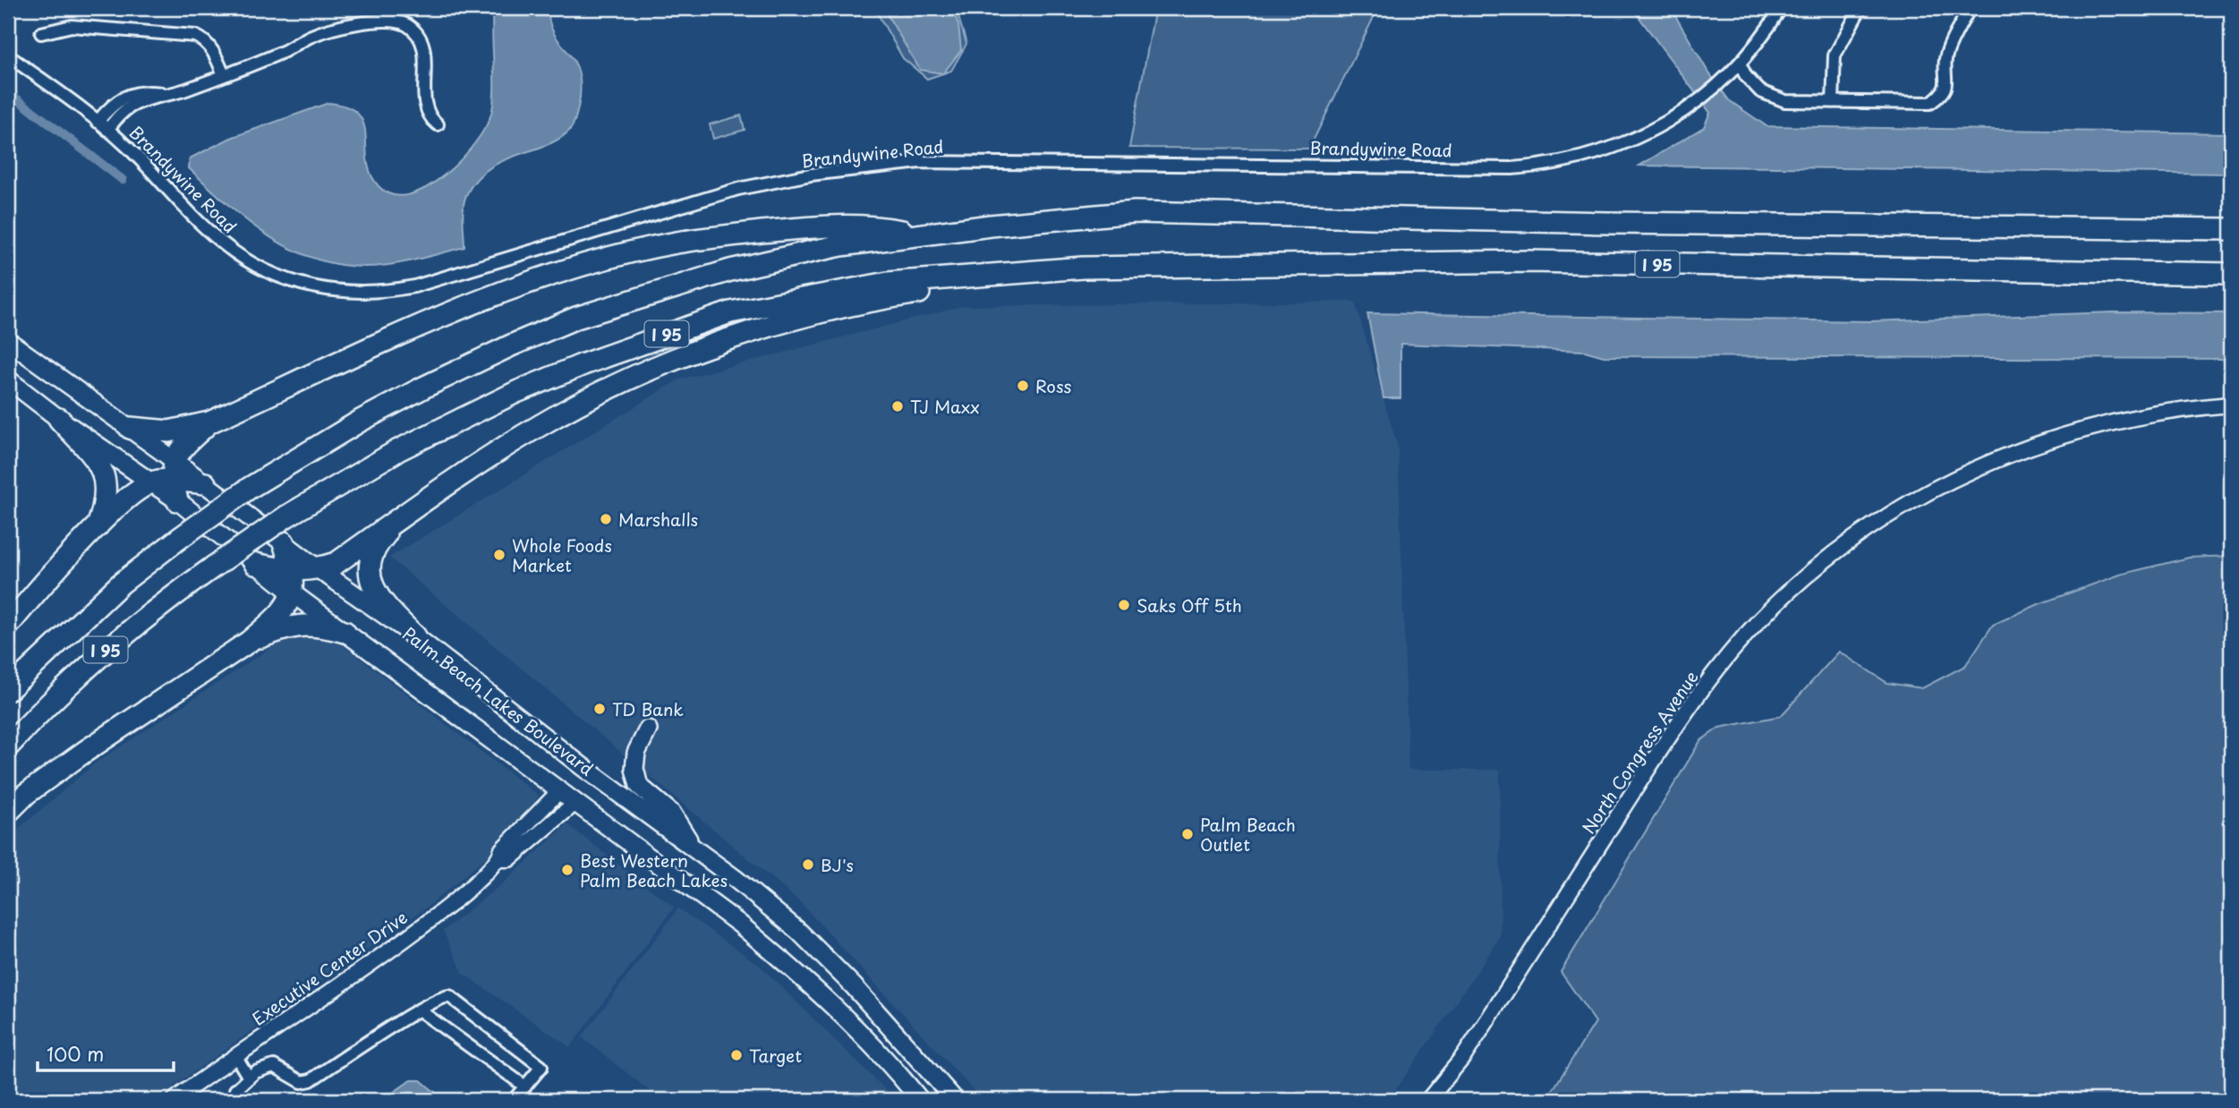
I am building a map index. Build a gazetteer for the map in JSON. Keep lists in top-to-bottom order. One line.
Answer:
{"streets":{"highway":["I 95"],"main road":["Palm Beach Lakes Boulevard"],"street":["Brandywine Road","North Congress Avenue","Executive Center Drive"]},"crossings":[["Palm Beach Lakes Boulevard","Executive Center Drive"]],"places":["Ross","TJ Maxx","Marshalls","Whole Foods Market","Saks Off 5th","TD Bank","Palm Beach Outlet","BJ's","Best Western Palm Beach Lakes","Target"],"scale_bar":"100 m"}
